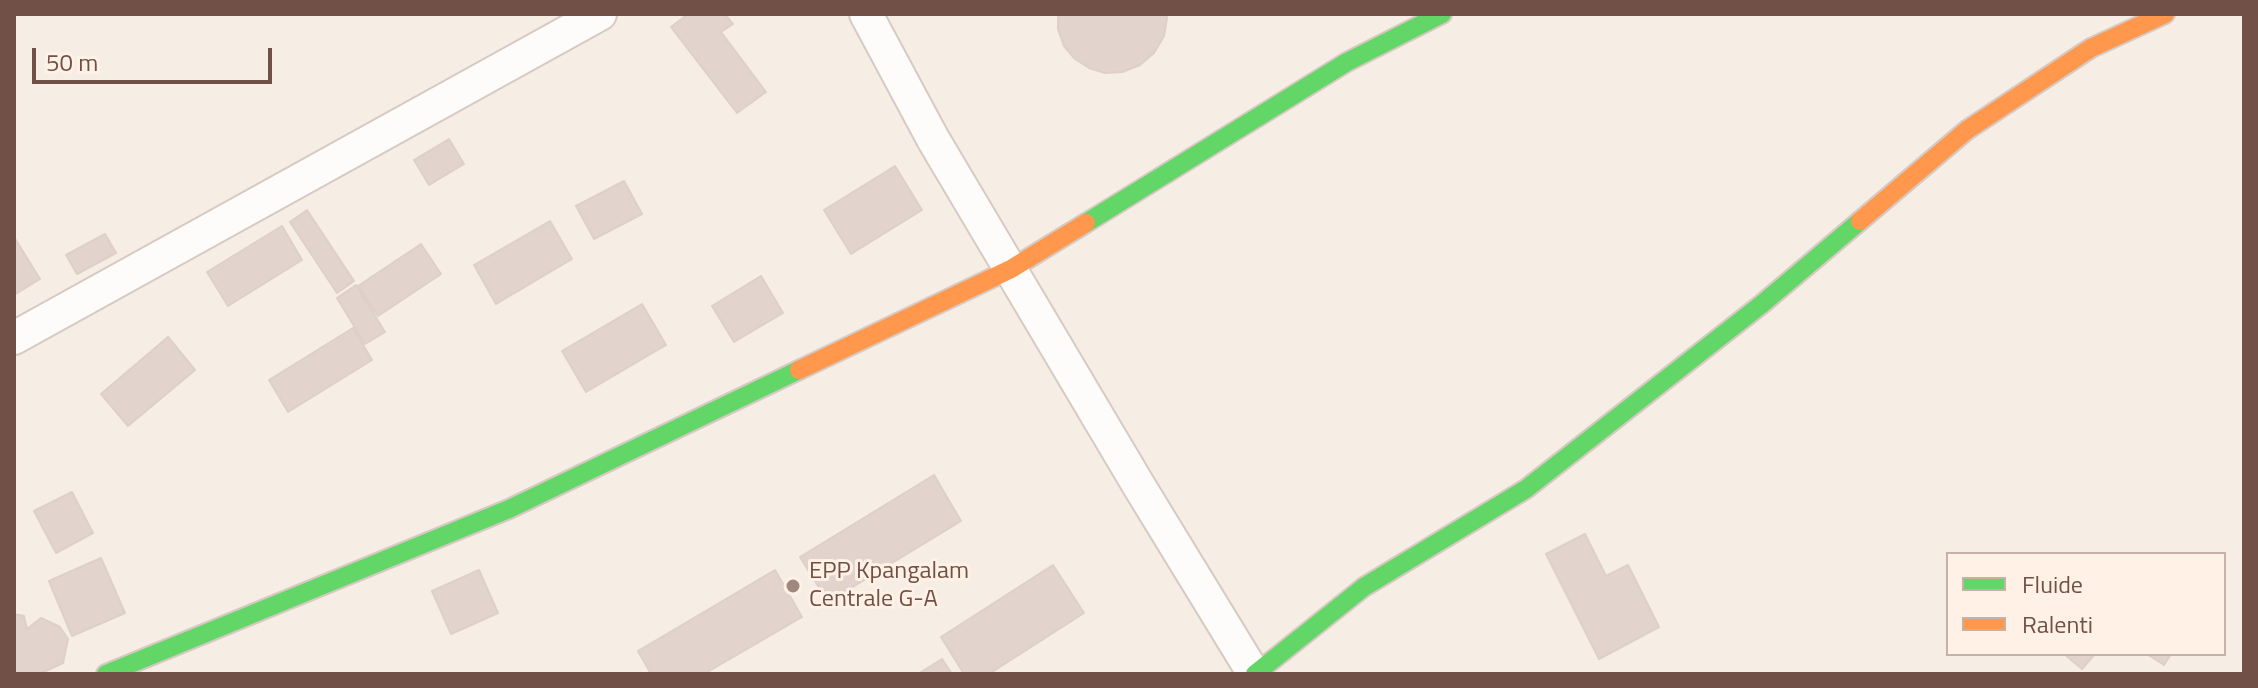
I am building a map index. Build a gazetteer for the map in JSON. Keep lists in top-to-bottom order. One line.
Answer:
{"places":["EPP Kpangalam Centrale G-A"],"legend":["Fluide","Ralenti"],"scale_bar":"50 m"}
